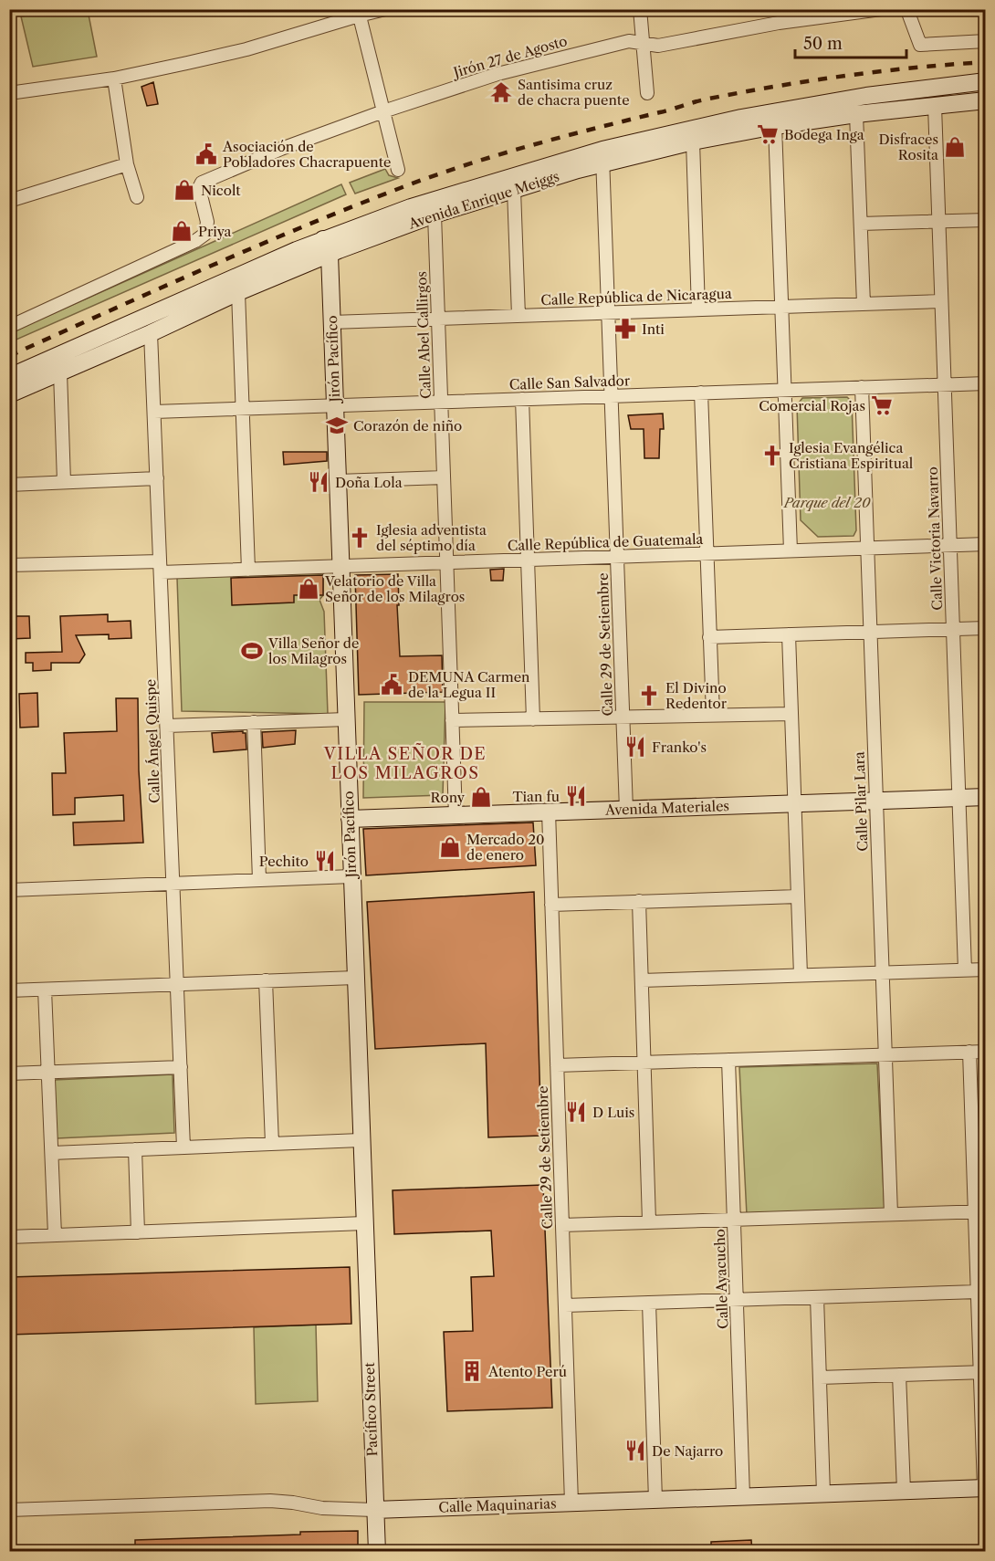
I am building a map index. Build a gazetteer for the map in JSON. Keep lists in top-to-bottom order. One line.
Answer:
{"streets":{"street":["Jirón 27 de Agosto","Avenida Enrique Meiggs","Calle República de Nicaragua","Calle Abel Callirgos","Jirón Pacífico","Calle San Salvador","Calle Victoria Navarro","Calle República de Guatemala","Calle 29 de Setiembre","Calle Ángel Quispe","Calle Pilar Lara","Avenida Materiales","Calle Ayacucho","Pacífico Street","Calle Maquinarias"]},"crossings":[["Avenida Enrique Meiggs","Calle Abel Callirgos"],["Avenida Enrique Meiggs","Jirón Pacífico"],["Avenida Enrique Meiggs","Calle Victoria Navarro"],["Avenida Enrique Meiggs","Calle 29 de Setiembre"],["Avenida Enrique Meiggs","Calle Ángel Quispe"],["Calle República de Nicaragua","Calle Abel Callirgos"],["Calle República de Nicaragua","Jirón Pacífico"],["Calle República de Nicaragua","Calle Victoria Navarro"],["Calle República de Nicaragua","Calle 29 de Setiembre"],["Calle Abel Callirgos","Calle San Salvador"],["Calle Abel Callirgos","Calle República de Guatemala"],["Calle Abel Callirgos","Avenida Materiales"],["Jirón Pacífico","Calle San Salvador"],["Jirón Pacífico","Calle República de Guatemala"],["Jirón Pacífico","Avenida Materiales"],["Jirón Pacífico","Pacífico Street"],["Calle San Salvador","Calle Victoria Navarro"],["Calle San Salvador","Calle 29 de Setiembre"],["Calle San Salvador","Calle Ángel Quispe"],["Calle San Salvador","Calle Pilar Lara"],["Calle Victoria Navarro","Calle República de Guatemala"],["Calle Victoria Navarro","Avenida Materiales"],["Calle República de Guatemala","Calle 29 de Setiembre"],["Calle República de Guatemala","Calle Ángel Quispe"],["Calle República de Guatemala","Calle Pilar Lara"],["Calle 29 de Setiembre","Avenida Materiales"],["Calle 29 de Setiembre","Calle Maquinarias"],["Calle Pilar Lara","Avenida Materiales"],["Calle Ayacucho","Calle Maquinarias"],["Pacífico Street","Calle Maquinarias"]],"districts":["VILLA SEÑOR DE LOS MILAGROS"],"parks":["Parque del 20"],"places":{"temple":["Santisima cruz de chacra puente"],"supermarket":["Bodega Inga","Comercial Rojas"],"shop":["Disfraces Rosita","Nicolt","Priya","Velatorio de Villa Señor de los Milagros","Rony","Mercado 20 de enero"],"public building":["Asociación de Pobladores Chacrapuente","DEMUNA Carmen de la Legua II"],"pharmacy":["Inti"],"school or university":["Corazón de niño"],"church":["Iglesia Evangélica Cristiana Espiritual","Iglesia adventista del séptimo día","El Divino Redentor"],"restaurant":["Doña Lola","Franko's","Tian fu","Pechito","D Luis","De Najarro"],"sports":["Villa Señor de los Milagros"],"building":["Atento Perú"]},"scale_bar":"50 m"}
